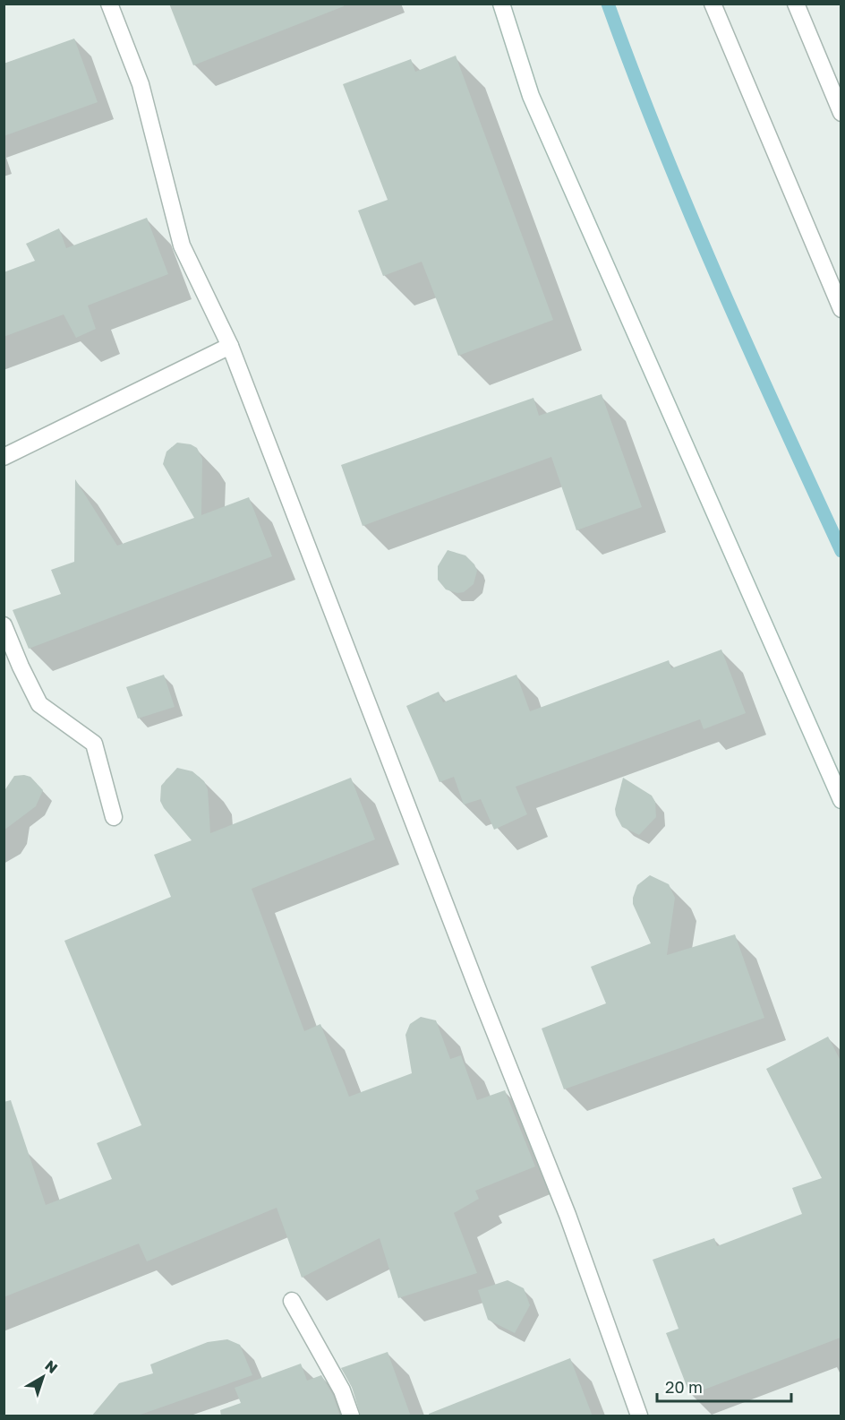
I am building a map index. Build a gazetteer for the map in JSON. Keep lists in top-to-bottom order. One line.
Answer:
{"scale_bar":"20 m","north":"top right"}
